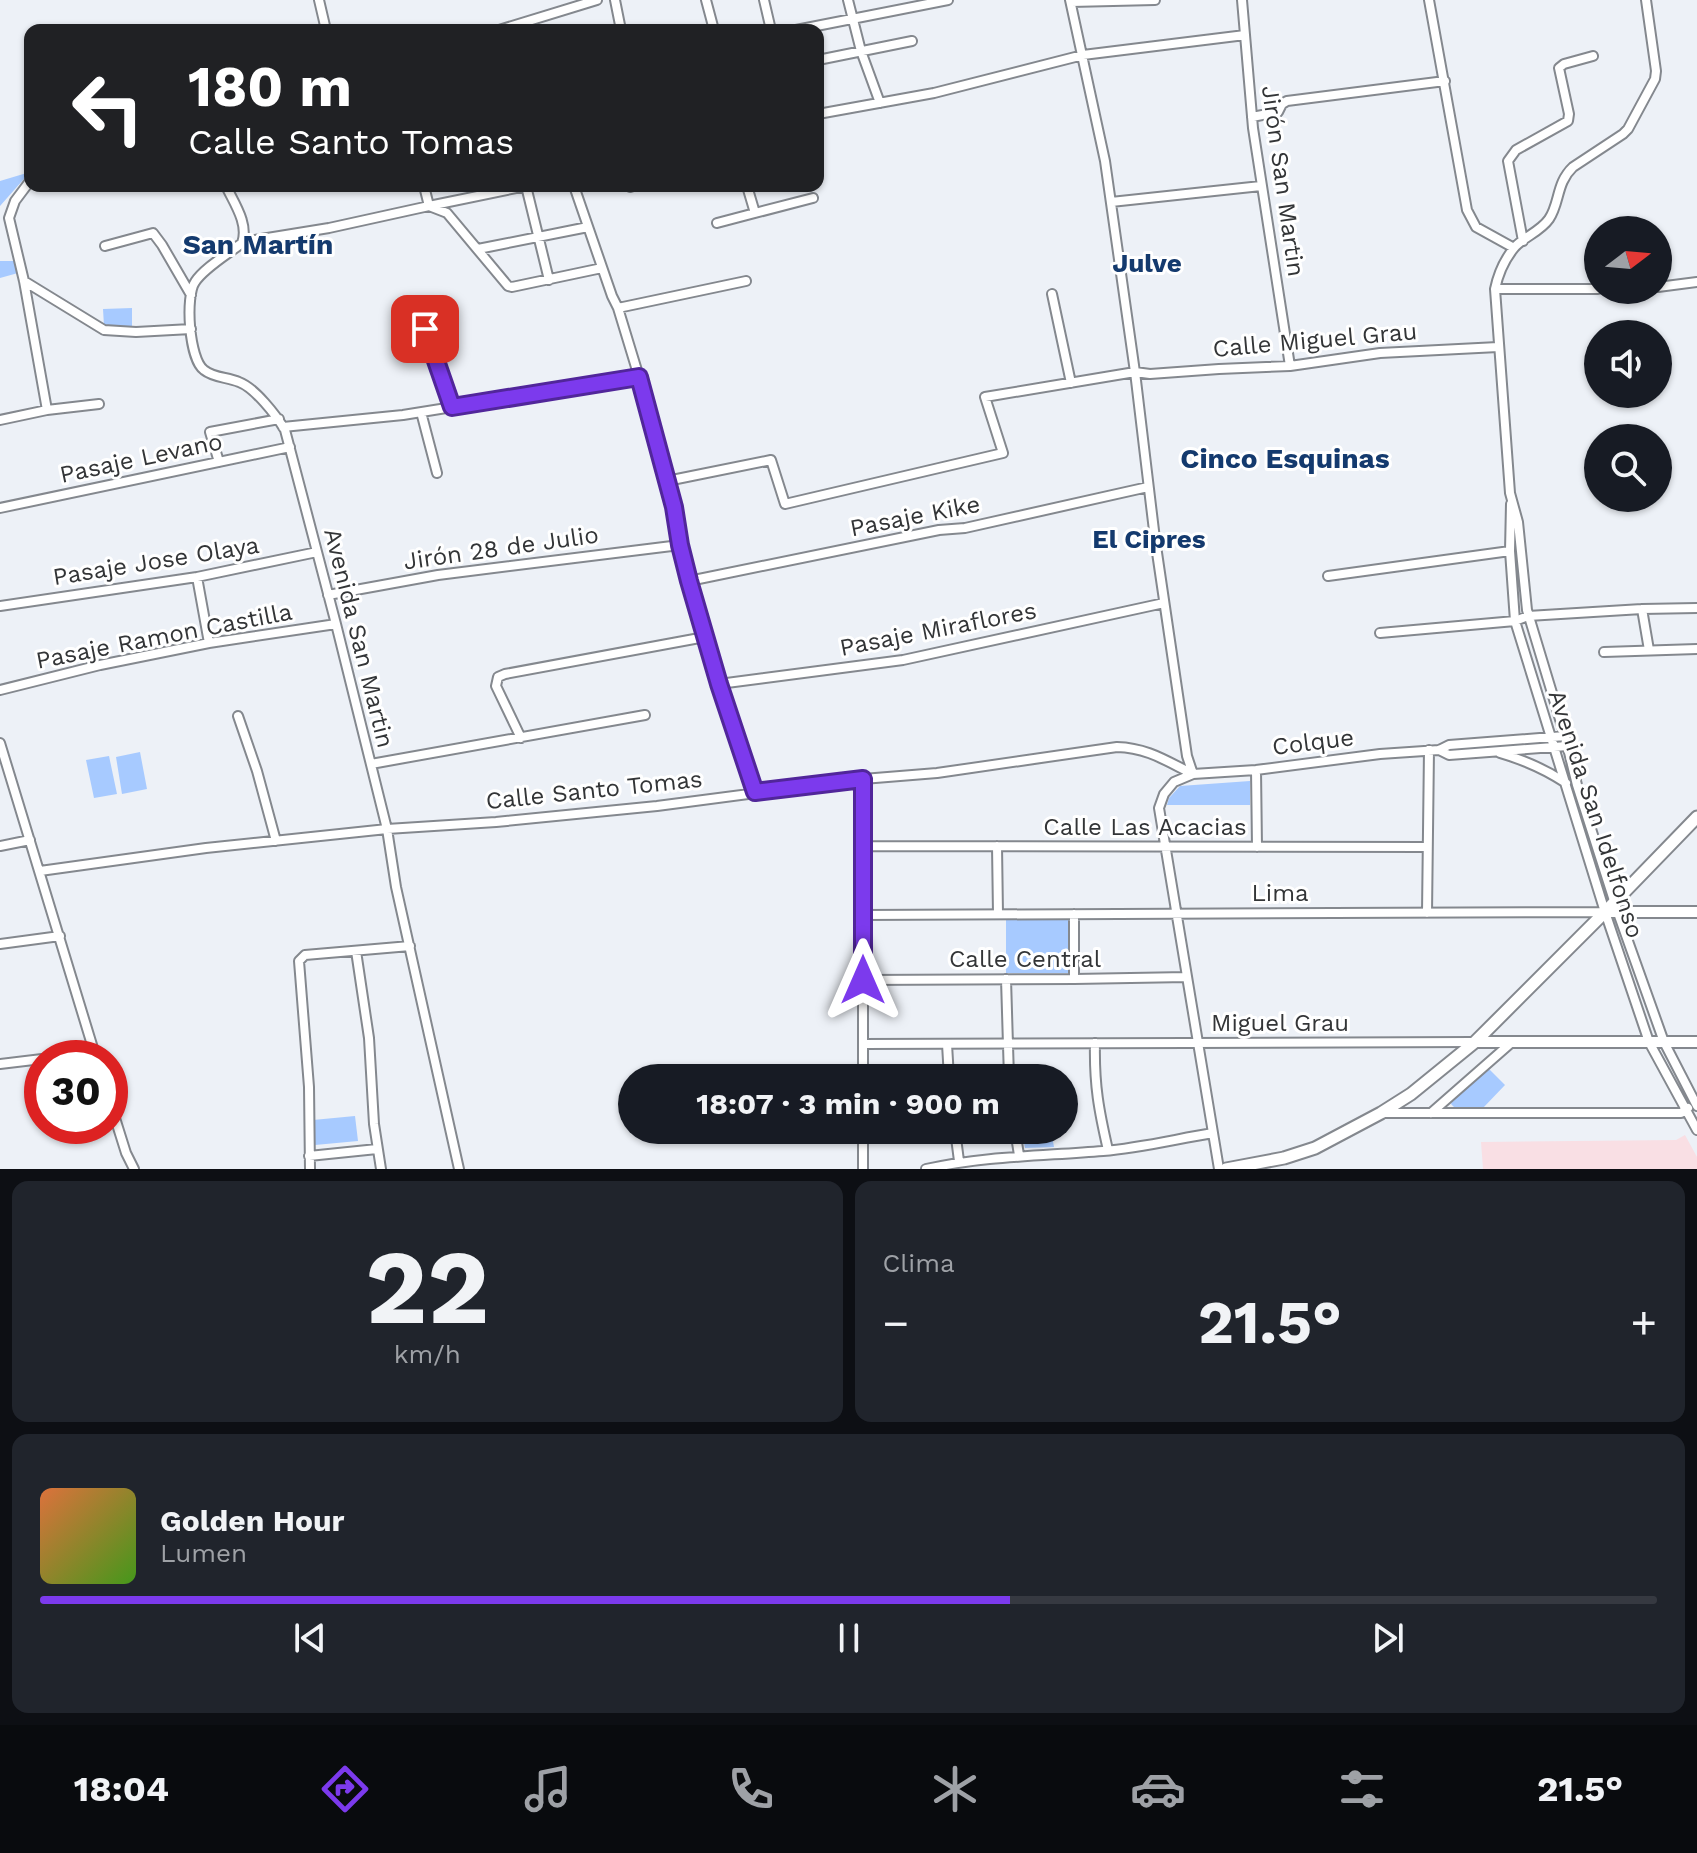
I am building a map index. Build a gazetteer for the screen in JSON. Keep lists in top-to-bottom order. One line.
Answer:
{"streets":{"main road":["Lima","Miguel Grau"],"street":["Jirón San Martin","Calle Miguel Grau","Pasaje Levano","Pasaje Kike","Jirón 28 de Julio","Pasaje Jose Olaya","Pasaje Miraflores","Pasaje Ramon Castilla","Avenida San Martin","Colque","Calle Santo Tomas","Avenida San Idelfonso","Calle Las Acacias","Calle Central"]},"crossings":[["Jirón San Martin","Calle Miguel Grau"],["Calle Miguel Grau","Avenida San Idelfonso"],["Pasaje Levano","Avenida San Martin"],["Jirón 28 de Julio","Avenida San Martin"],["Pasaje Jose Olaya","Avenida San Martin"],["Pasaje Ramon Castilla","Avenida San Martin"],["Avenida San Martin","Calle Santo Tomas"],["Colque","Calle Santo Tomas"],["Colque","Avenida San Idelfonso"],["Avenida San Idelfonso","Lima"],["Avenida San Idelfonso","Miguel Grau"]],"districts":["San Martín","Julve","Cinco Esquinas","El Cipres"],"north":"right","page":{"turn":["180 m","Calle Santo Tomas"],"limit":"30","trip":"18:07 · 3 min · 900 m","tile":[["22","km/h"],"Clima"],"heat":["−","21.5°","+"],"song":["Golden Hour","Lumen"],"tabs":["18:04","21.5°"]}}
